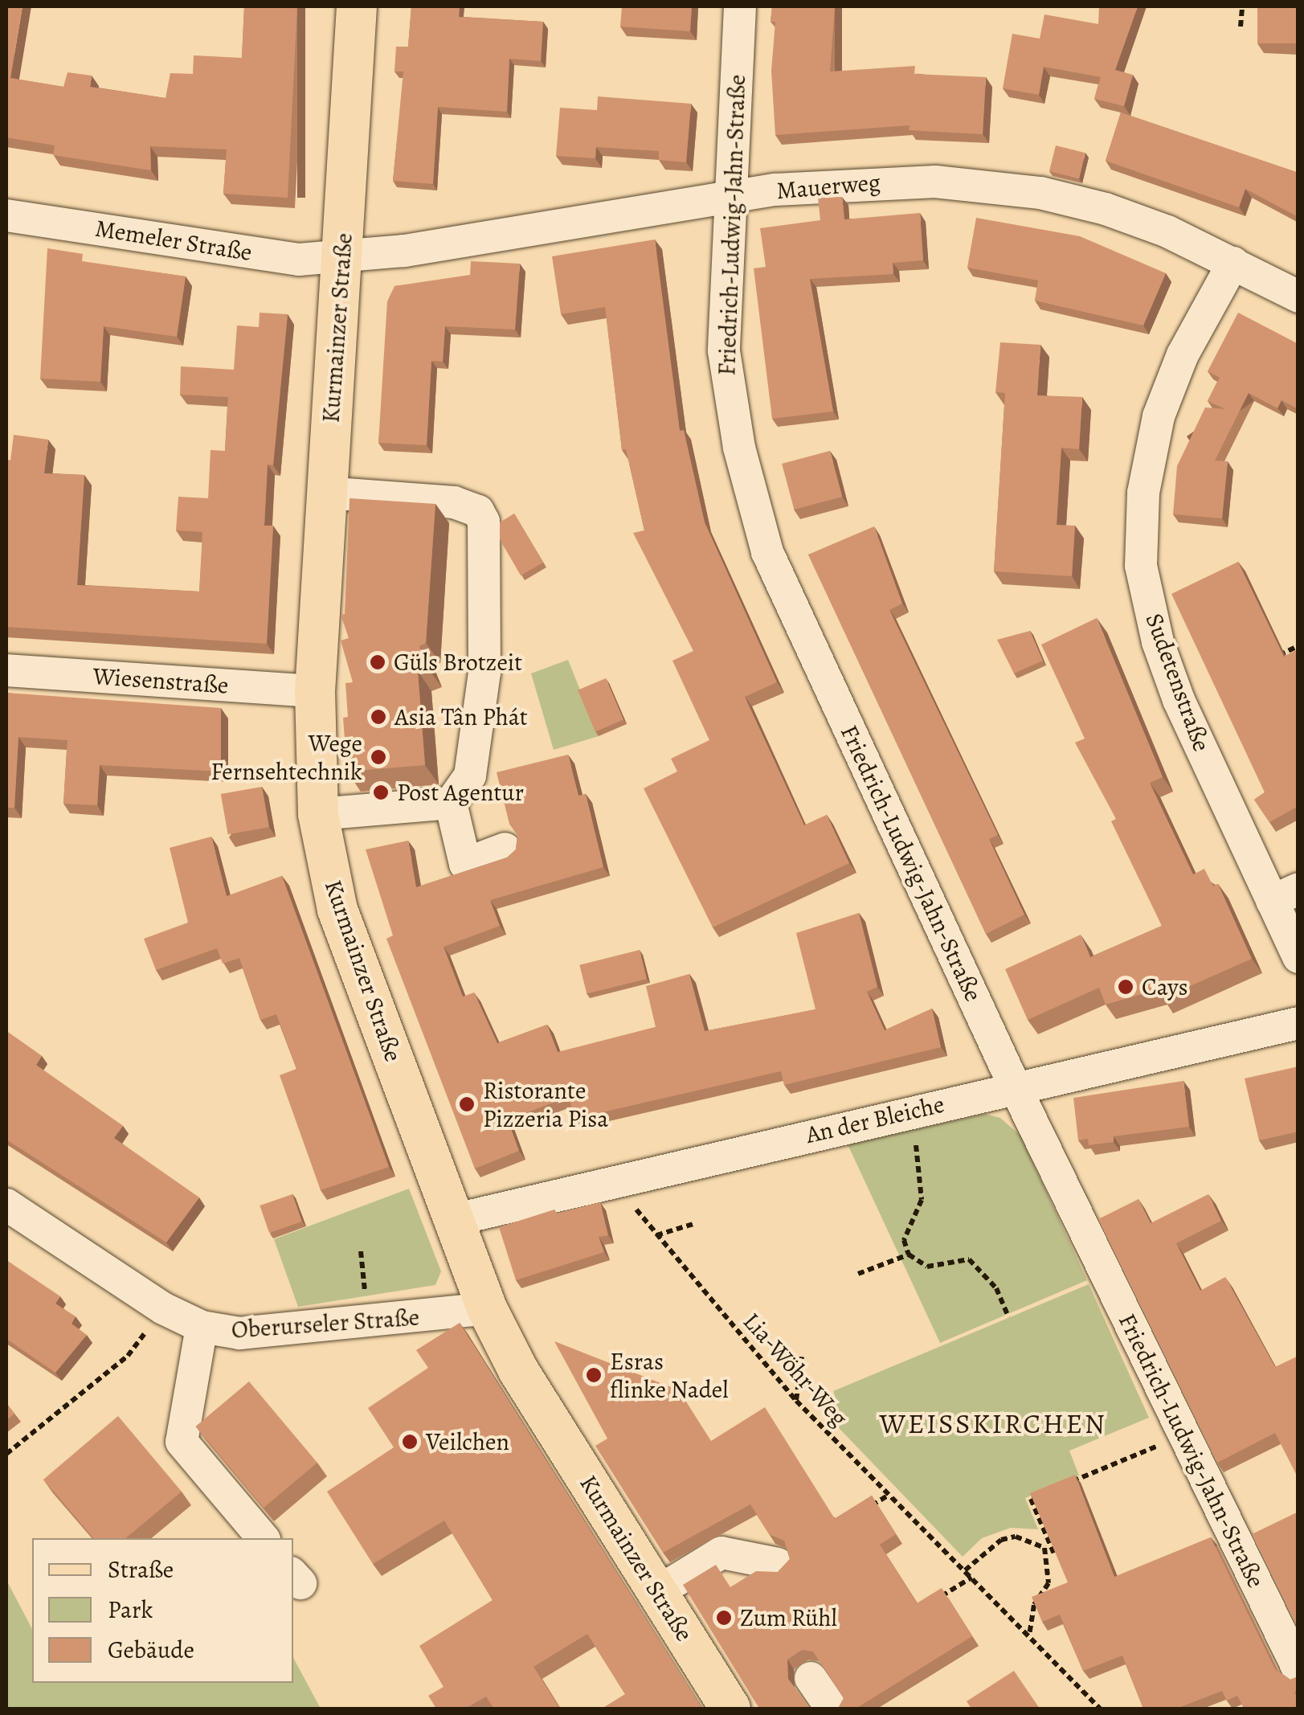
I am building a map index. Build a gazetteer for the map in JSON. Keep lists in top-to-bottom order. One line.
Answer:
{"streets":{"main road":["Kurmainzer Straße"],"street":["Mauerweg","Friedrich-Ludwig-Jahn-Straße","Memeler Straße","Wiesenstraße","Sudetenstraße","An der Bleiche","Oberurseler Straße"],"path":["Lia-Wöhr-Weg"]},"crossings":[["Mauerweg","Friedrich-Ludwig-Jahn-Straße"],["Mauerweg","Memeler Straße"],["Mauerweg","Kurmainzer Straße"],["Mauerweg","Sudetenstraße"],["Friedrich-Ludwig-Jahn-Straße","An der Bleiche"],["Memeler Straße","Kurmainzer Straße"],["Kurmainzer Straße","Wiesenstraße"],["Kurmainzer Straße","An der Bleiche"],["Kurmainzer Straße","Oberurseler Straße"],["An der Bleiche","Lia-Wöhr-Weg"]],"districts":["WEISSKIRCHEN"],"places":["Güls Brotzeit","Asia Tân Phát","Wege Fernsehtechnik","Post Agentur","Cays","Ristorante Pizzeria Pisa","Esras flinke Nadel","Veilchen","Zum Rühl"],"legend":["Straße","Park","Gebäude"]}
